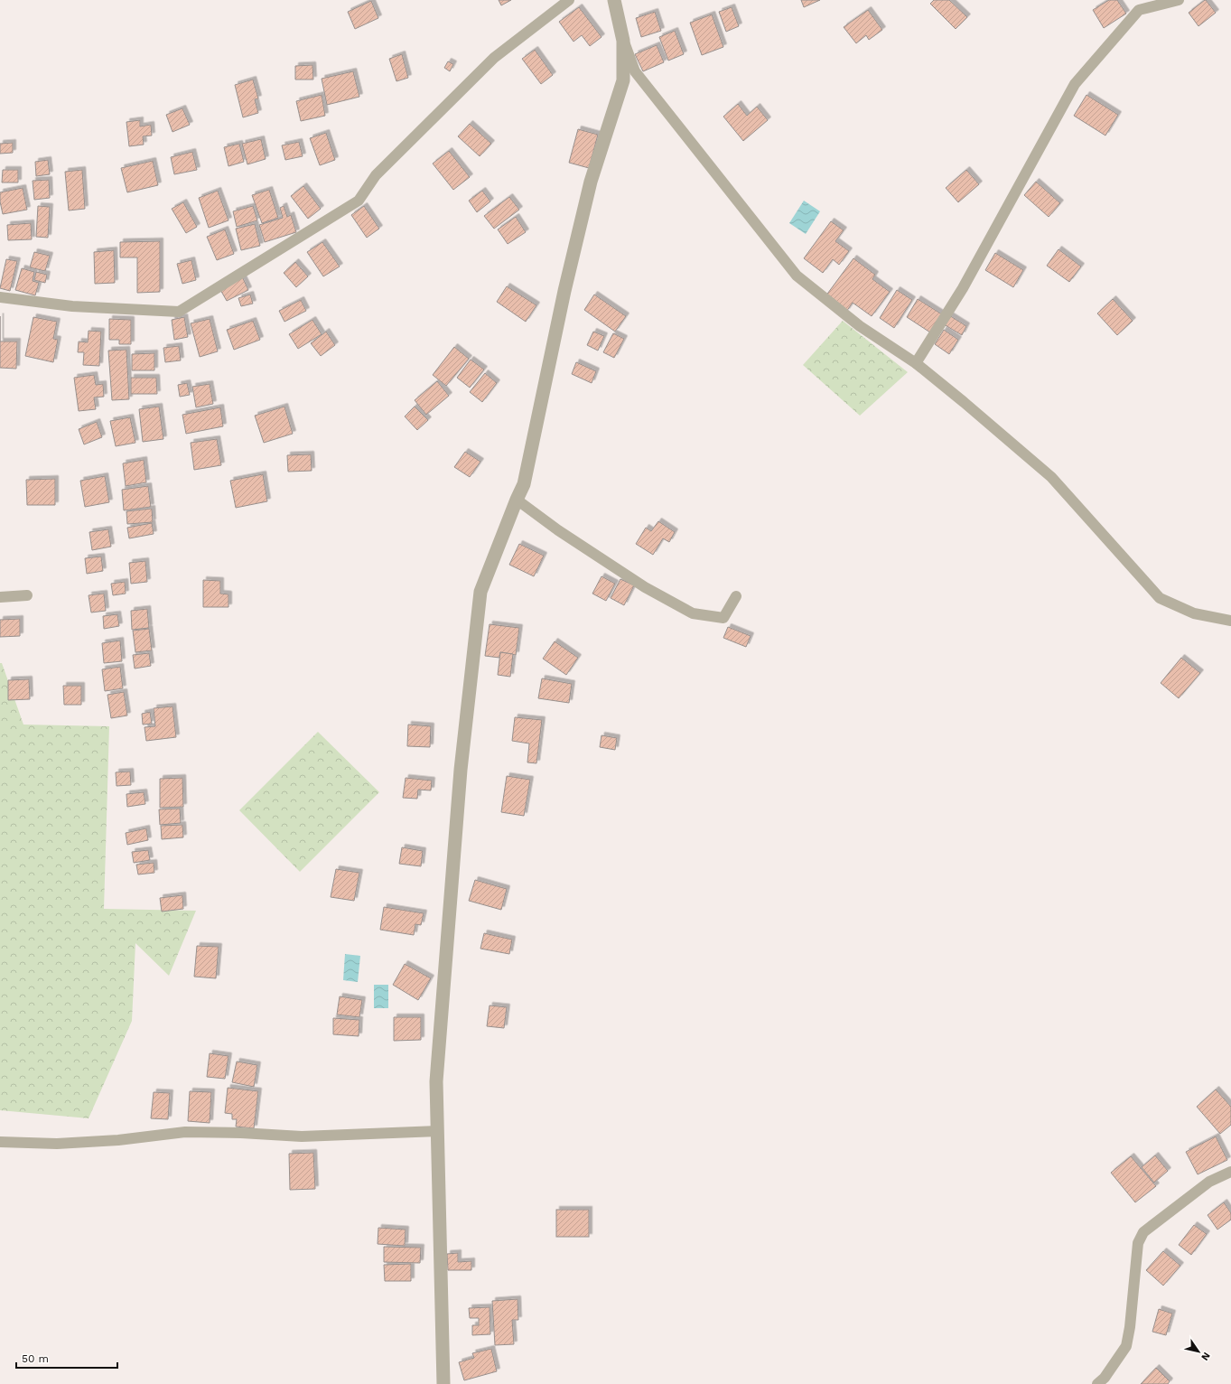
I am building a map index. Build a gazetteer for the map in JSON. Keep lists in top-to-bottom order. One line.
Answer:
{"scale_bar":"50 m","north":"bottom right"}
